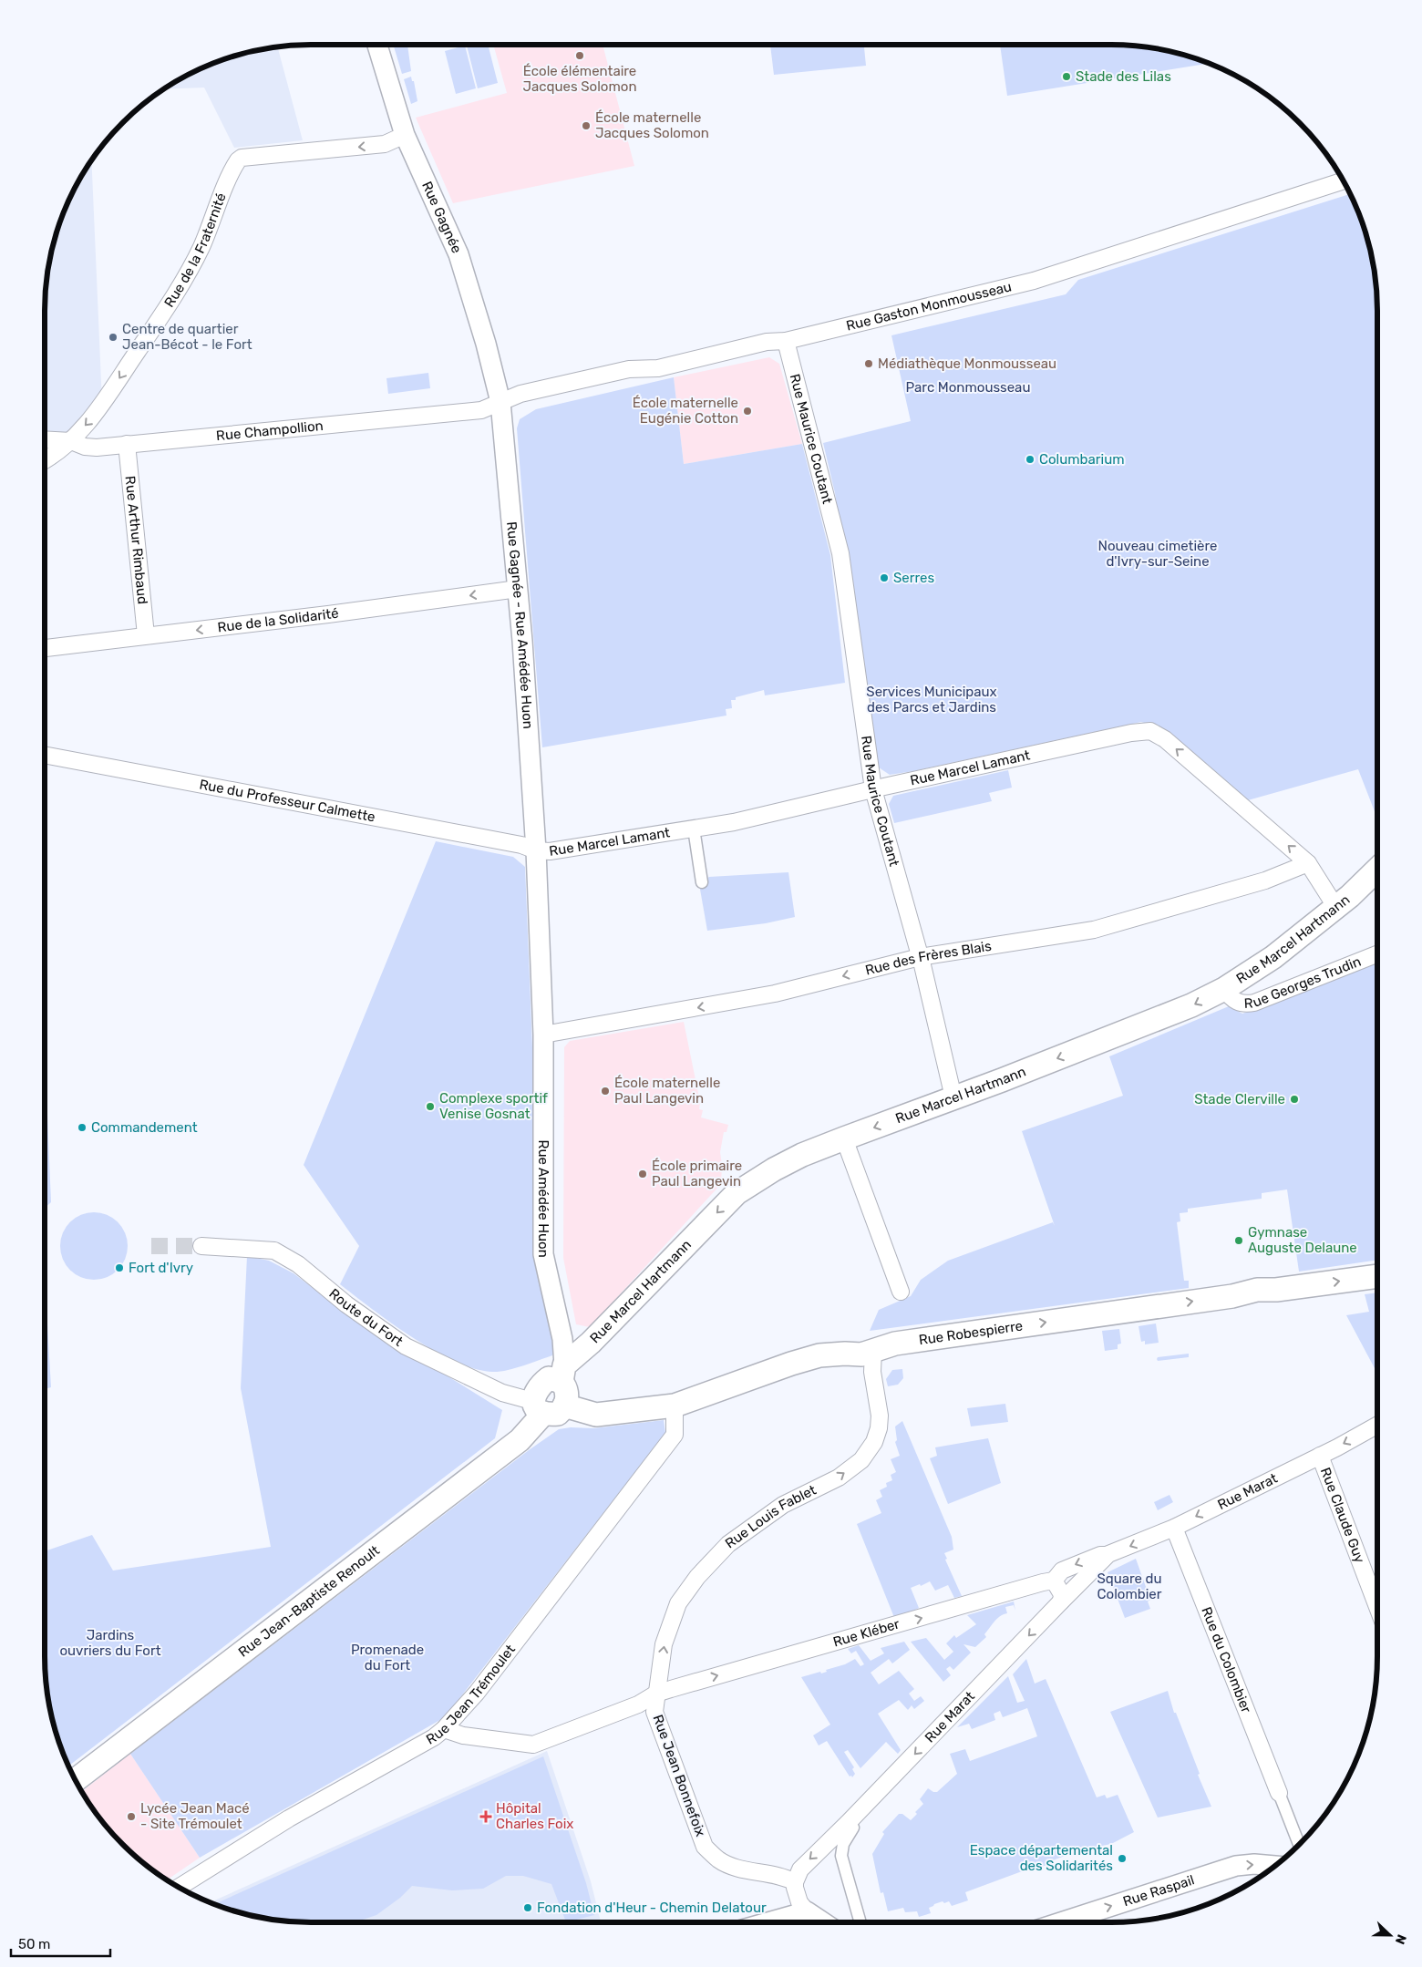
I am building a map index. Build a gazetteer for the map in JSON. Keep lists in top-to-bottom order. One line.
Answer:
{"streets":{"main road":["Rue Marcel Hartmann","Rue Robespierre","Rue Jean-Baptiste Renoult"],"street":["Rue Gagnée","Rue de la Fraternité","Rue Gaston Monmousseau","Rue Champollion","Rue Maurice Coutant","Rue Arthur Rimbaud","Rue de la Solidarité","Rue Gagnée - Rue Amédée Huon","Rue Marcel Lamant","Rue du Professeur Calmette","Rue des Frères Blais","Rue Georges Trudin","Rue Amédée Huon","Route du Fort","Rue Marat","Rue Claude Guy","Rue Louis Fablet","Rue Kléber","Rue du Colombier","Rue Jean Trémoulet","Rue Jean Bonnefoix","Rue Raspail"]},"crossings":[["Rue Gagnée","Rue de la Fraternité"],["Rue Gagnée","Rue Gaston Monmousseau"],["Rue Gagnée","Rue Champollion"],["Rue Gagnée","Rue Gagnée - Rue Amédée Huon"],["Rue de la Fraternité","Rue Champollion"],["Rue Gaston Monmousseau","Rue Champollion"],["Rue Gaston Monmousseau","Rue Maurice Coutant"],["Rue Gaston Monmousseau","Rue Gagnée - Rue Amédée Huon"],["Rue Champollion","Rue Arthur Rimbaud"],["Rue Champollion","Rue Gagnée - Rue Amédée Huon"],["Rue Maurice Coutant","Rue Marcel Lamant"],["Rue Maurice Coutant","Rue Marcel Hartmann"],["Rue Maurice Coutant","Rue des Frères Blais"],["Rue Arthur Rimbaud","Rue de la Solidarité"],["Rue de la Solidarité","Rue Gagnée - Rue Amédée Huon"],["Rue Gagnée - Rue Amédée Huon","Rue Marcel Lamant"],["Rue Gagnée - Rue Amédée Huon","Rue du Professeur Calmette"],["Rue Gagnée - Rue Amédée Huon","Rue Amédée Huon"],["Rue Marcel Lamant","Rue du Professeur Calmette"],["Rue Marcel Lamant","Rue Marcel Hartmann"],["Rue Marcel Lamant","Rue des Frères Blais"],["Rue Marcel Lamant","Rue Amédée Huon"],["Rue du Professeur Calmette","Rue Amédée Huon"],["Rue Marcel Hartmann","Rue Georges Trudin"],["Rue Marcel Hartmann","Rue Amédée Huon"],["Rue Marcel Hartmann","Rue Jean-Baptiste Renoult"],["Rue des Frères Blais","Rue Amédée Huon"],["Rue Amédée Huon","Rue Jean-Baptiste Renoult"],["Route du Fort","Rue Jean-Baptiste Renoult"],["Rue Robespierre","Rue Louis Fablet"],["Rue Robespierre","Rue Jean Trémoulet"],["Rue Marat","Rue Claude Guy"],["Rue Marat","Rue Kléber"],["Rue Marat","Rue du Colombier"],["Rue Marat","Rue Jean Bonnefoix"],["Rue Louis Fablet","Rue Kléber"],["Rue Louis Fablet","Rue Jean Bonnefoix"],["Rue Kléber","Rue Jean Bonnefoix"],["Rue Jean Trémoulet","Rue Jean Bonnefoix"]],"one_way":["Rue de la Fraternité","Rue de la Solidarité","Rue Marcel Lamant","Rue Marcel Hartmann","Rue des Frères Blais","Rue Robespierre","Rue Marat","Rue Louis Fablet","Rue Kléber","Rue Raspail"],"parks":["Parc Monmousseau","Nouveau cimetière d'Ivry-sur-Seine","Services Municipaux des Parcs et Jardins","Square du Colombier","Jardins ouvriers du Fort","Promenade du Fort"],"places":{"other":["École élémentaire Jacques Solomon","Stade des Lilas","École maternelle Jacques Solomon","Centre de quartier Jean-Bécot - le Fort","Médiathèque Monmousseau","École maternelle Eugénie Cotton","Columbarium","Serres","École maternelle Paul Langevin","Stade Clerville","Complexe sportif Venise Gosnat","Commandement","École primaire Paul Langevin","Gymnase Auguste Delaune","Fort d'Ivry","Lycée Jean Macé - Site Trémoulet","Espace départemental des Solidarités","Fondation d'Heur - Chemin Delatour"],"health":["Hôpital Charles Foix"]},"scale_bar":"50 m","north":"right"}
